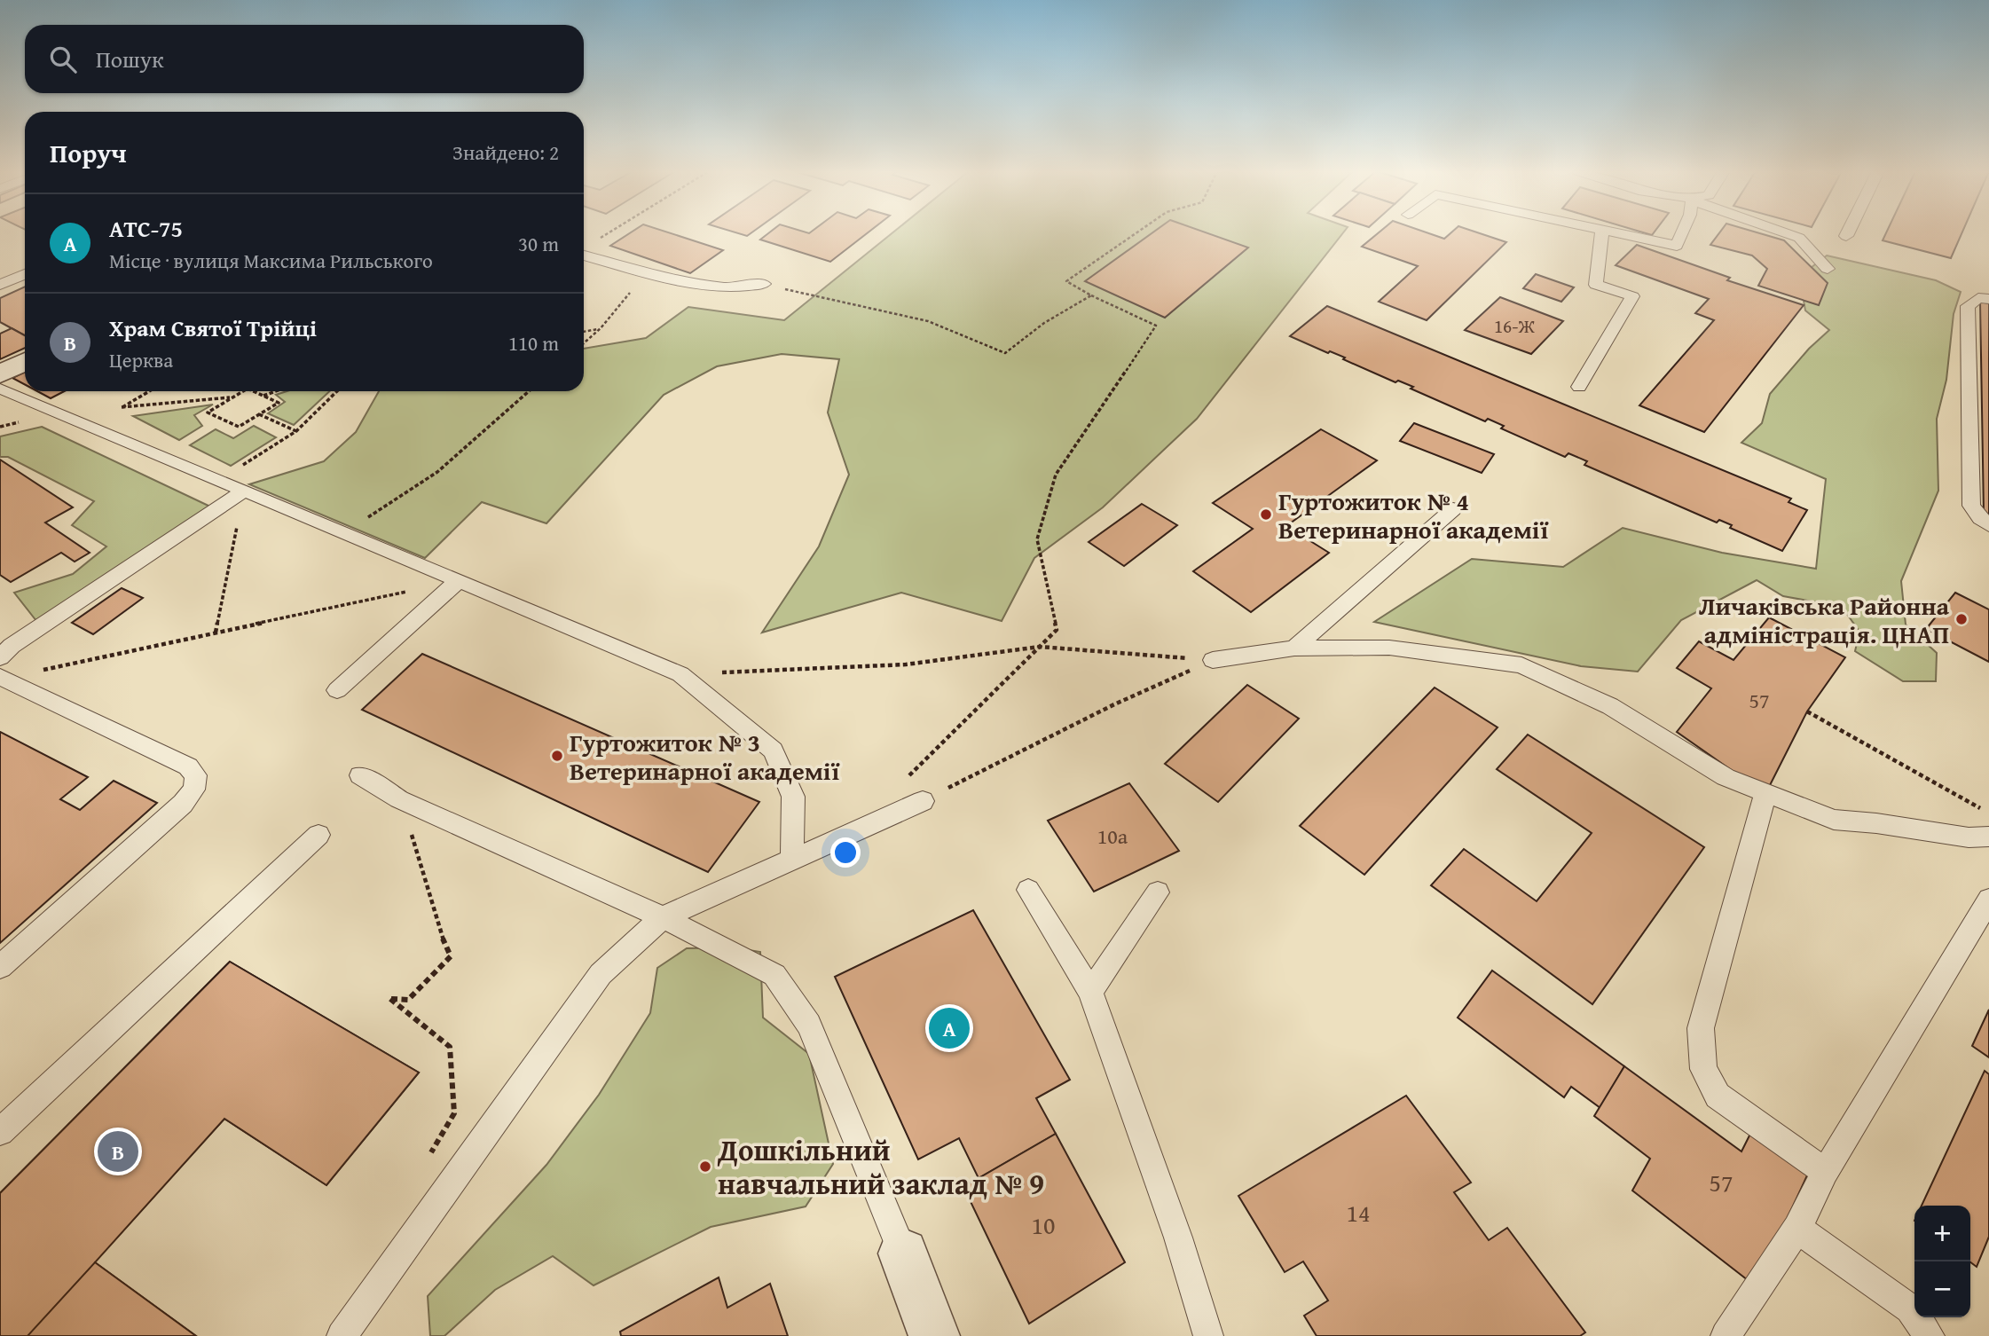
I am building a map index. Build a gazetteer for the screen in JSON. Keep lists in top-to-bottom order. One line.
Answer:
{"places":["Гуртожиток № 4 Ветеринарної академії","Личаківська Районна адміністрація. ЦНАП","Гуртожиток № 3 Ветеринарної академії","Дошкільний навчальний заклад № 9"],"house_numbers":["16-Ж","57","10а","57","14","10"],"page":{"search":"Пошук","heading":["Поруч","Знайдено: 2"],"list":[{"mark":"A","name":"АТС-75","note":"Місце · вулиця Максима Рильського","value":"30 m"},{"mark":"B","name":"Храм Святої Трійці","note":"Церква","value":"110 m"}],"pins":["A","B"],"map_buttons":["+","−"]}}
